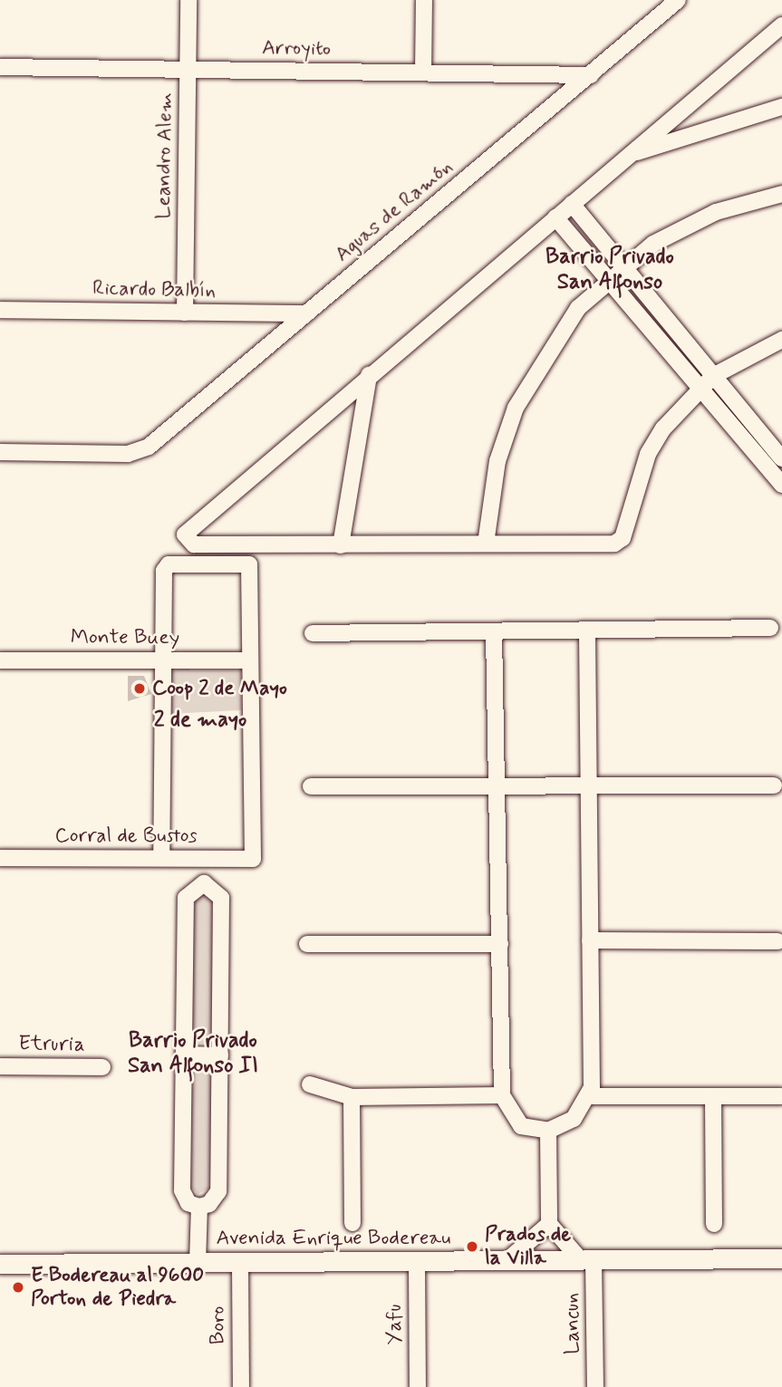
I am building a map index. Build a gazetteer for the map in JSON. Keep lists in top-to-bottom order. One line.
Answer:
{"streets":{"main road":["Avenida Enrique Bodereau"],"street":["Arroyito","Leandro Alem","Aguas de Ramón","Ricardo Balbín","Monte Buey","Corral de Bustos","Etruria","Lancun","Yafu","Boro"]},"crossings":[["Arroyito","Leandro Alem"],["Arroyito","Aguas de Ramón"],["Leandro Alem","Ricardo Balbín"],["Aguas de Ramón","Ricardo Balbín"],["Monte Buey","Corral de Bustos"],["Avenida Enrique Bodereau","Lancun"],["Avenida Enrique Bodereau","Yafu"],["Avenida Enrique Bodereau","Boro"]],"districts":["Barrio Privado San Alfonso","2 de mayo","Barrio Privado San Alfonso II"],"places":["Coop 2 de Mayo","Prados de la Villa","E Bodereau al 9600 Porton de Piedra"]}
